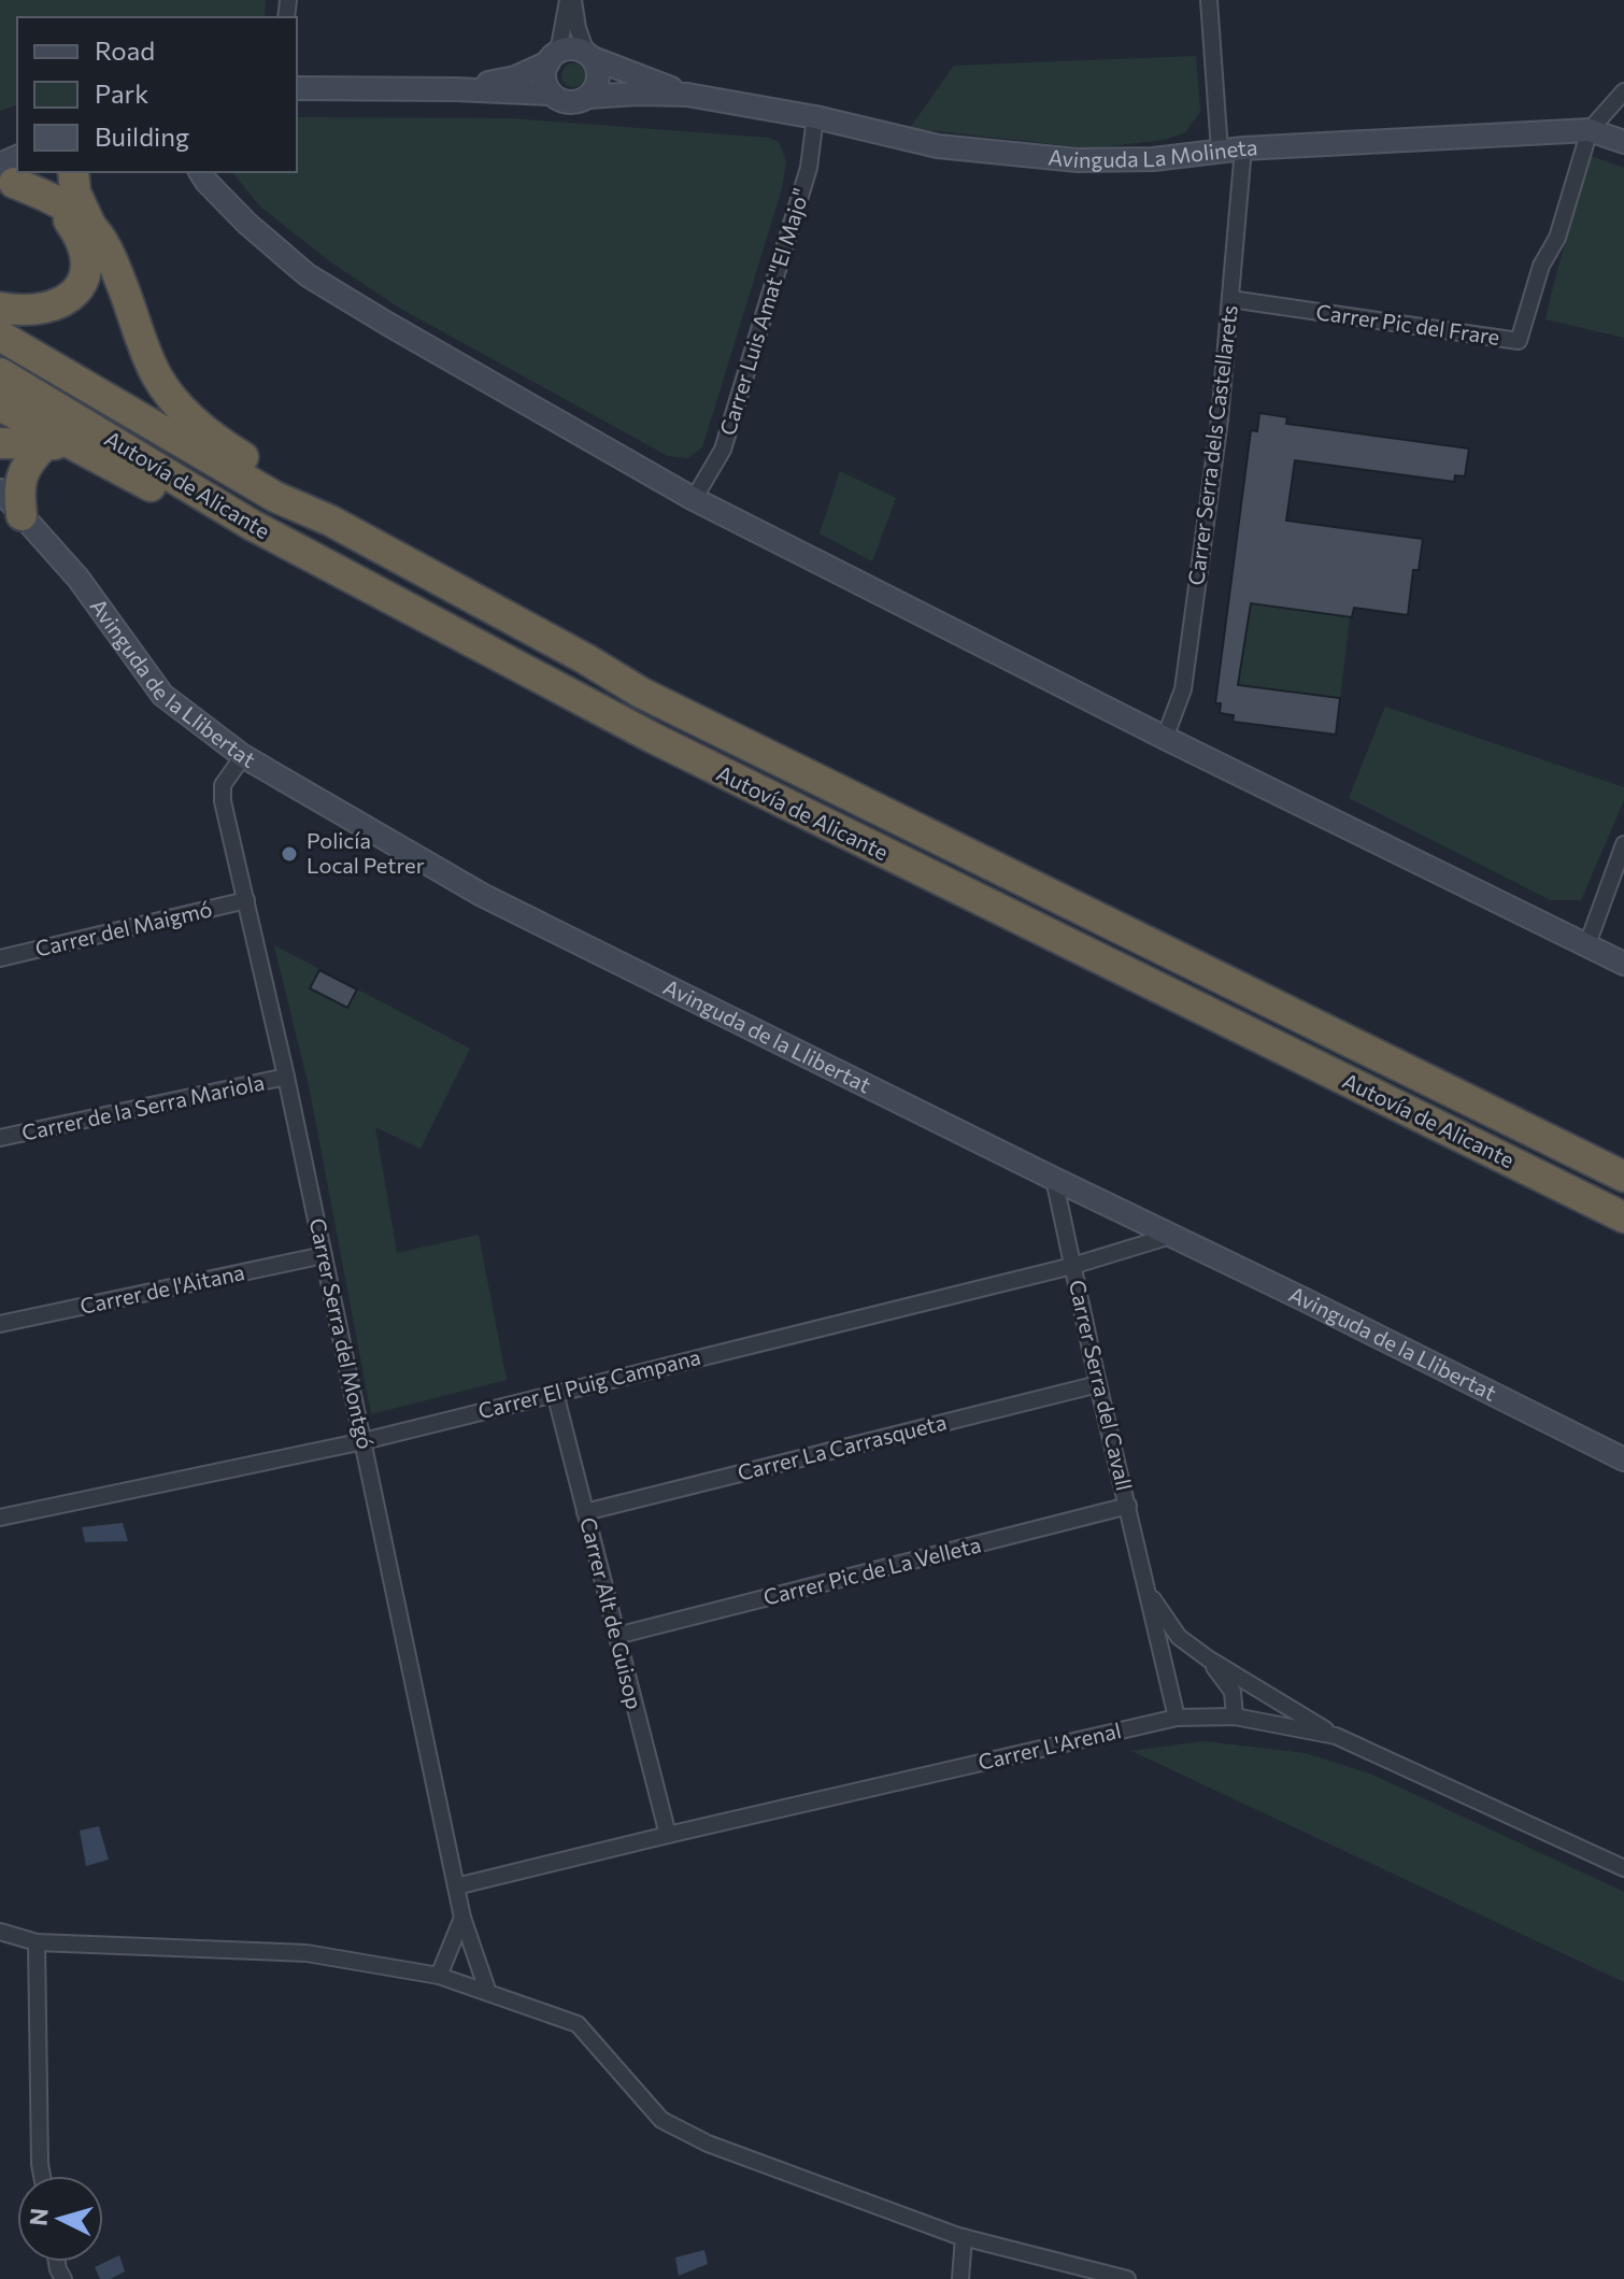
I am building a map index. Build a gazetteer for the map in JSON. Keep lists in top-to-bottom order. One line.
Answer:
{"streets":{"highway":["Autovía de Alicante"],"street":["Avinguda La Molineta","Carrer Luis Amat \"El Majo\"","Carrer Pic del Frare","Carrer Serra dels Castellarets","Avinguda de la Llibertat","Carrer del Maigmó","Carrer de la Serra Mariola","Carrer de l'Aitana","Carrer Serra del Montgó","Carrer El Puig Campana","Carrer Serra del Cavall","Carrer La Carrasqueta","Carrer Pic de La Velleta","Carrer Alt de Guisop","Carrer L'Arenal"]},"crossings":[["Avinguda La Molineta","Carrer Luis Amat \"El Majo\""],["Avinguda La Molineta","Carrer Pic del Frare"],["Avinguda La Molineta","Carrer Serra dels Castellarets"],["Carrer Pic del Frare","Carrer Serra dels Castellarets"],["Avinguda de la Llibertat","Carrer Serra del Montgó"],["Avinguda de la Llibertat","Carrer El Puig Campana"],["Avinguda de la Llibertat","Carrer Serra del Cavall"],["Carrer del Maigmó","Carrer Serra del Montgó"],["Carrer de la Serra Mariola","Carrer Serra del Montgó"],["Carrer de l'Aitana","Carrer Serra del Montgó"],["Carrer Serra del Montgó","Carrer El Puig Campana"],["Carrer Serra del Montgó","Carrer L'Arenal"],["Carrer El Puig Campana","Carrer Serra del Cavall"],["Carrer El Puig Campana","Carrer Alt de Guisop"],["Carrer Serra del Cavall","Carrer La Carrasqueta"],["Carrer Serra del Cavall","Carrer Pic de La Velleta"],["Carrer Serra del Cavall","Carrer L'Arenal"],["Carrer La Carrasqueta","Carrer Alt de Guisop"],["Carrer Pic de La Velleta","Carrer Alt de Guisop"],["Carrer Alt de Guisop","Carrer L'Arenal"]],"places":["Policía Local Petrer"],"legend":["Road","Park","Building"],"north":"left"}
